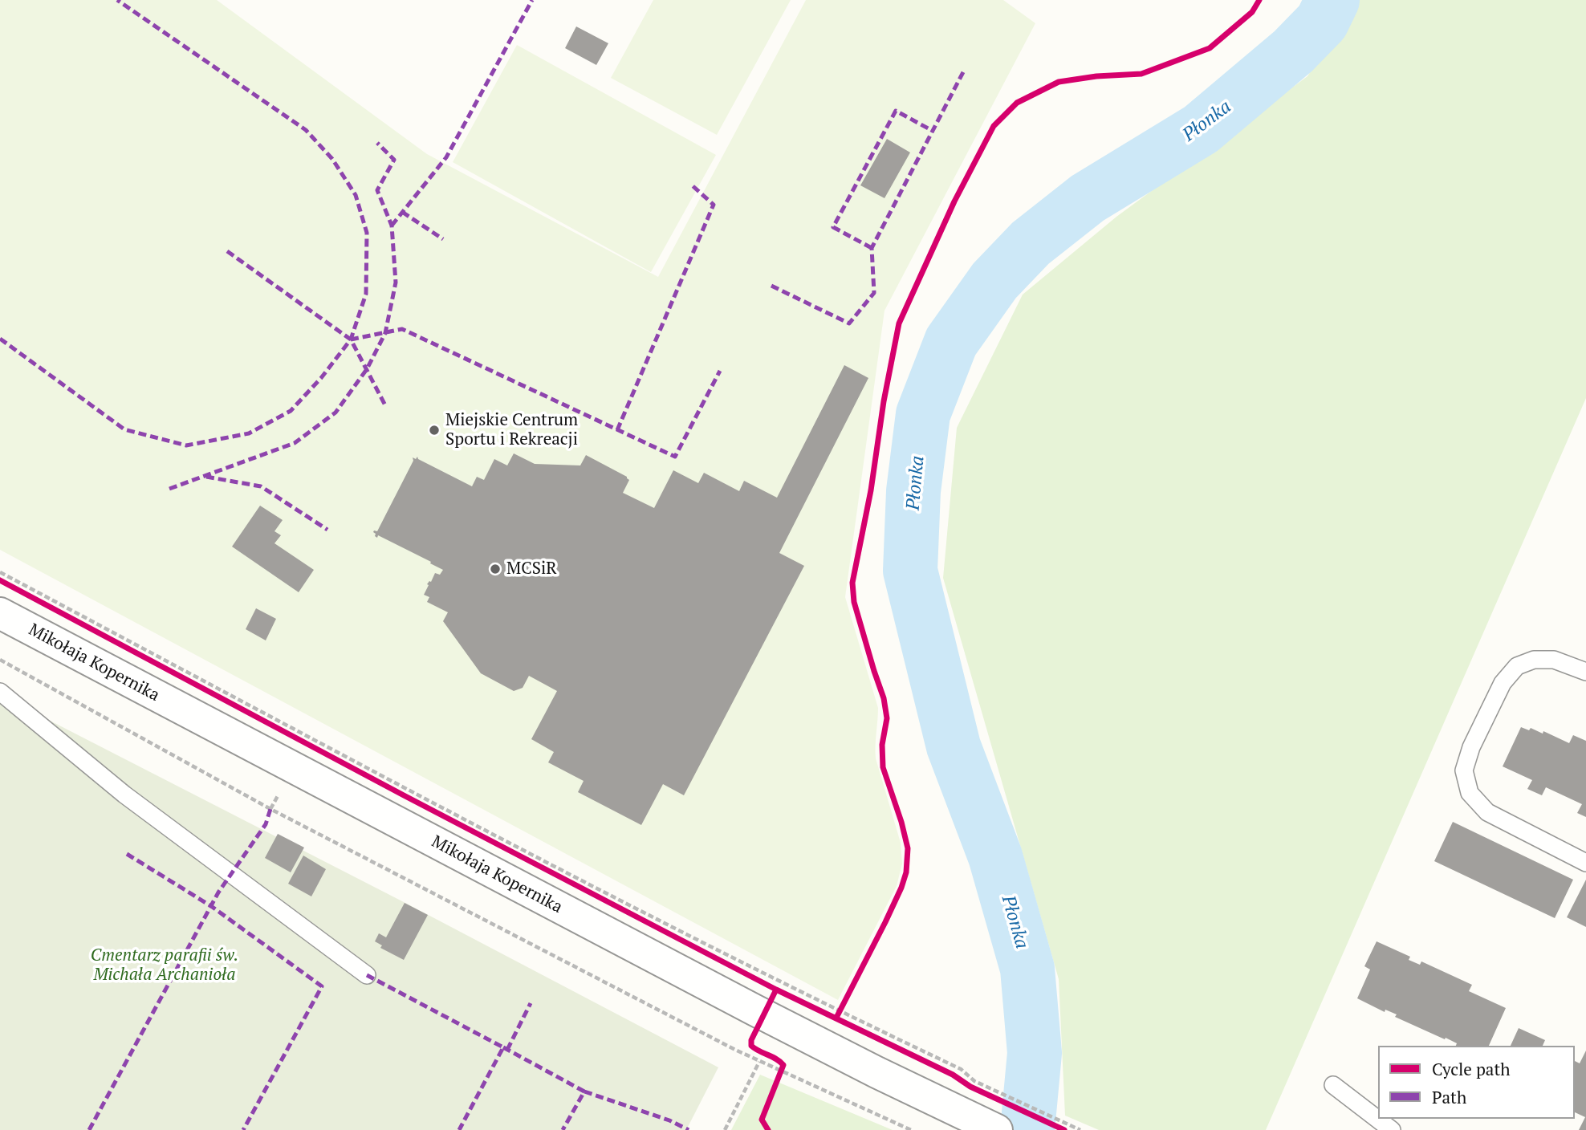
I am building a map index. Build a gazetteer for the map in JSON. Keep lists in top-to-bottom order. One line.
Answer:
{"streets":{"street":["Mikołaja Kopernika"]},"water":["Płonka"],"parks":["Cmentarz parafii św. Michała Archanioła"],"places":["Miejskie Centrum Sportu i Rekreacji","MCSiR"],"legend":["Cycle path","Path"]}
